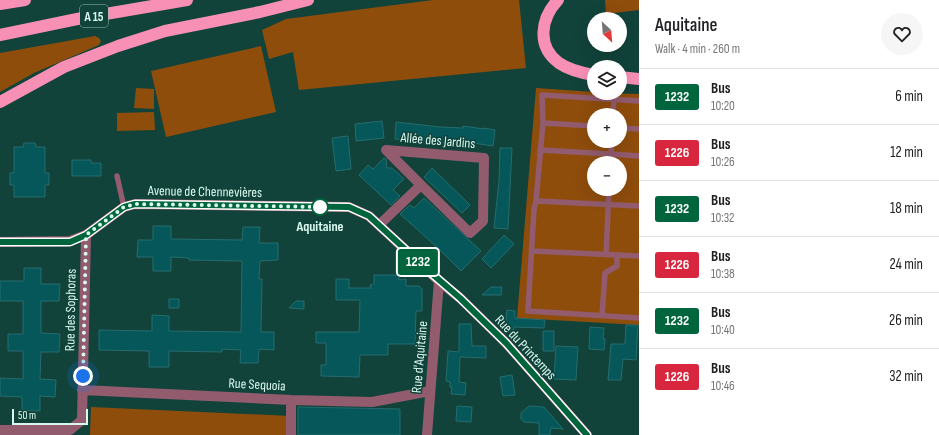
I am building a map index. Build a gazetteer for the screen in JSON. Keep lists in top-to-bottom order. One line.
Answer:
{"streets":{"highway":["A 15"],"street":["Allée des Jardins","Avenue de Chennevières","Rue des Sophoras","Rue du Printemps","Rue d'Aquitaine","Rue Sequoia"]},"crossings":[["Avenue de Chennevières","Rue des Sophoras"],["Avenue de Chennevières","Rue du Printemps"],["Rue des Sophoras","Rue Sequoia"],["Rue du Printemps","Rue d'Aquitaine"],["Rue d'Aquitaine","Rue Sequoia"]],"places":["Aquitaine"],"lines":["bus line 1232"],"scale_bar":"50 m","north":"bottom right","page":{"on_map":"1232","heading":["Aquitaine","Walk · 4 min · 260 m"],"map_buttons":["+","−"],"list":[{"mark":"1232","name":"Bus","note":"10:20","value":"6 min"},{"mark":"1226","name":"Bus","note":"10:26","value":"12 min"},{"mark":"1232","name":"Bus","note":"10:32","value":"18 min"},{"mark":"1226","name":"Bus","note":"10:38","value":"24 min"},{"mark":"1232","name":"Bus","note":"10:40","value":"26 min"},{"mark":"1226","name":"Bus","note":"10:46","value":"32 min"}],"scale":"50 m"}}
